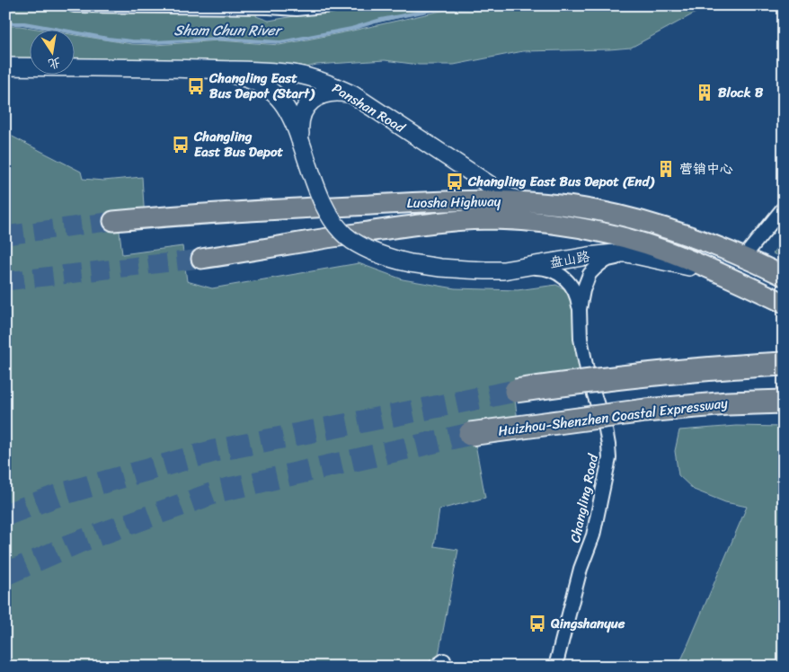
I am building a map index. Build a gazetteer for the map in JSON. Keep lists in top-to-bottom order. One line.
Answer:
{"streets":{"highway":["Huizhou-Shenzhen Coastal Expressway"],"main road":["Panshan Road","Luosha Highway","盘山路"],"street":["Changling Road"]},"crossings":[["Panshan Road","Luosha Highway"],["Luosha Highway","盘山路"]],"water":["Sham Chun River"],"places":{"bus stop":["Changling East Bus Depot (Start)","Changling East Bus Depot","Changling East Bus Depot (End)","Qingshanyue"],"building":["Block B","营销中心"]},"north":"bottom"}
